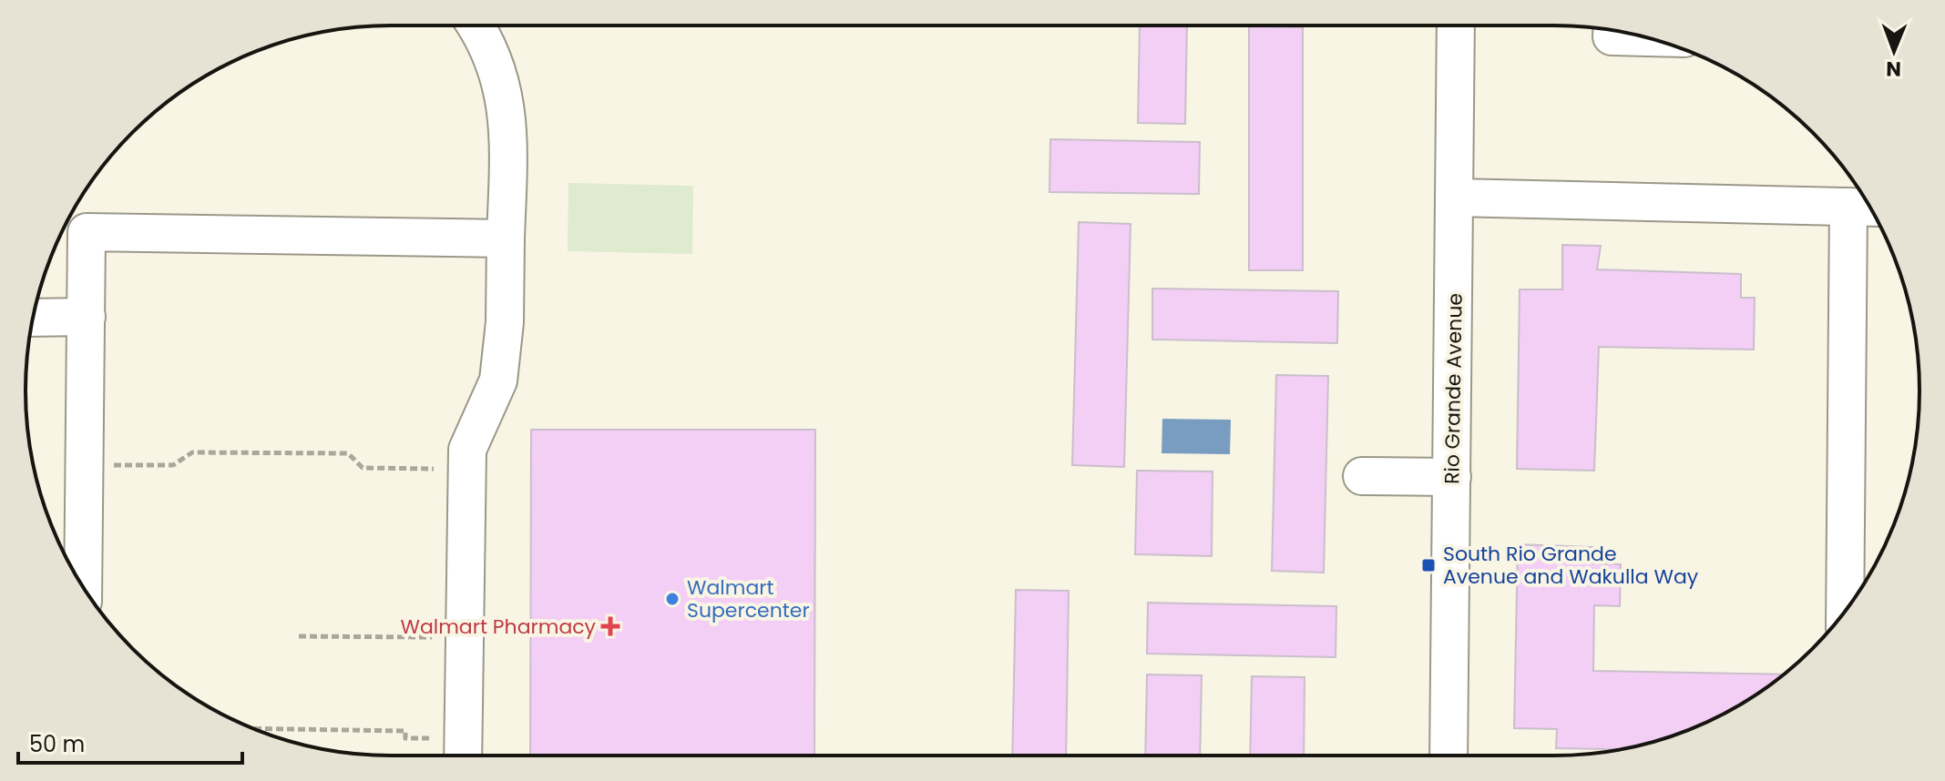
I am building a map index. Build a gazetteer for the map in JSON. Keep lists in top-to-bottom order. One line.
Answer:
{"streets":{"street":["Rio Grande Avenue"]},"places":{"transit":["South Rio Grande Avenue and Wakulla Way"],"other":["Walmart Supercenter"],"health":["Walmart Pharmacy"]},"scale_bar":"50 m","north":"bottom"}
